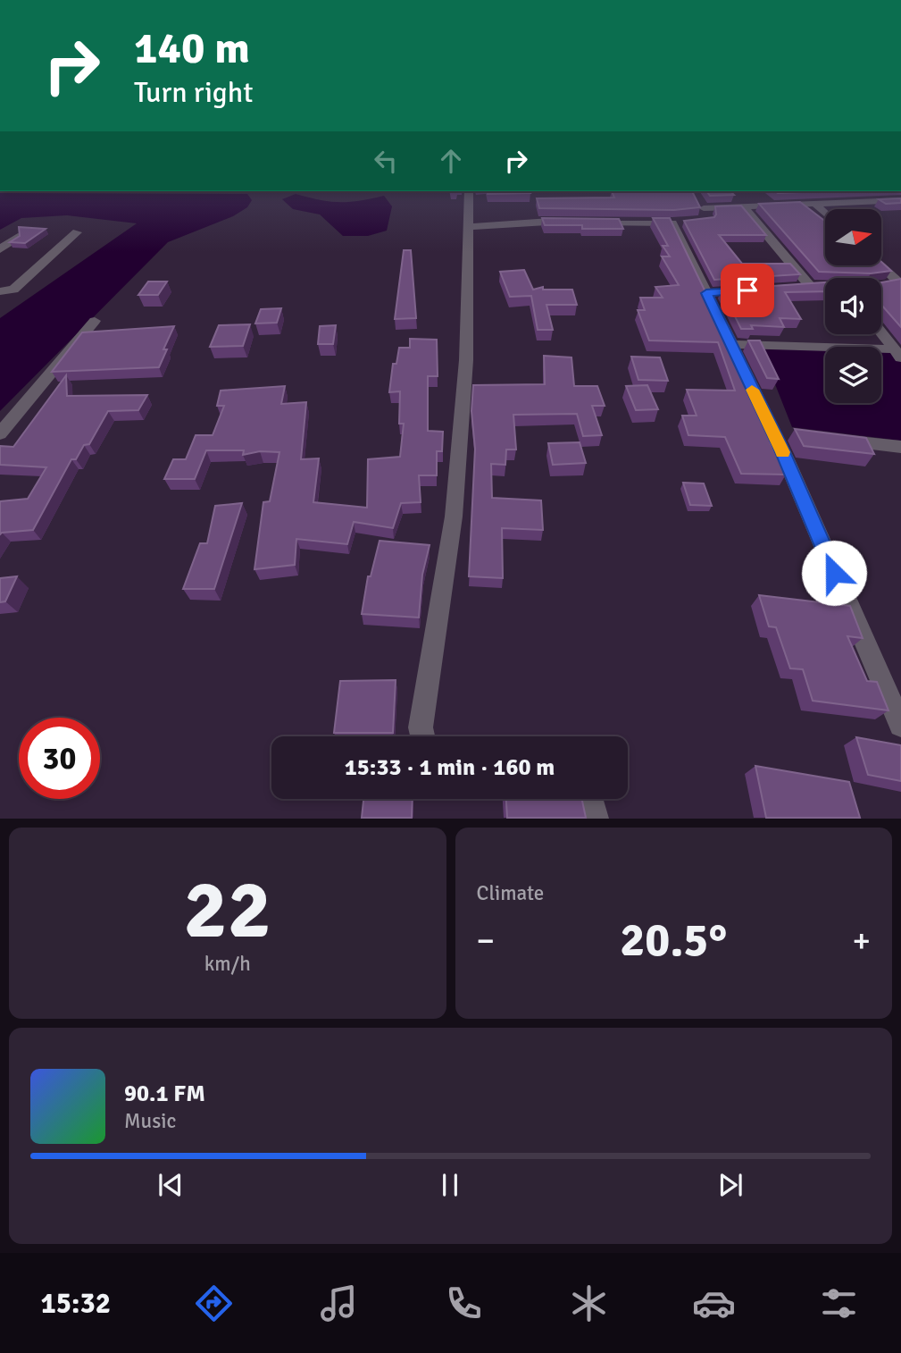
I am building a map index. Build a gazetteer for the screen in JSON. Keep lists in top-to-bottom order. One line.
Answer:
{"north":"right","page":{"turn":["140 m","Turn right"],"limit":"30","trip":"15:33 · 1 min · 160 m","tile":[["22","km/h"],"Climate"],"heat":["−","20.5°","+"],"song":["90.1 FM","Music"],"tabs":"15:32"}}
